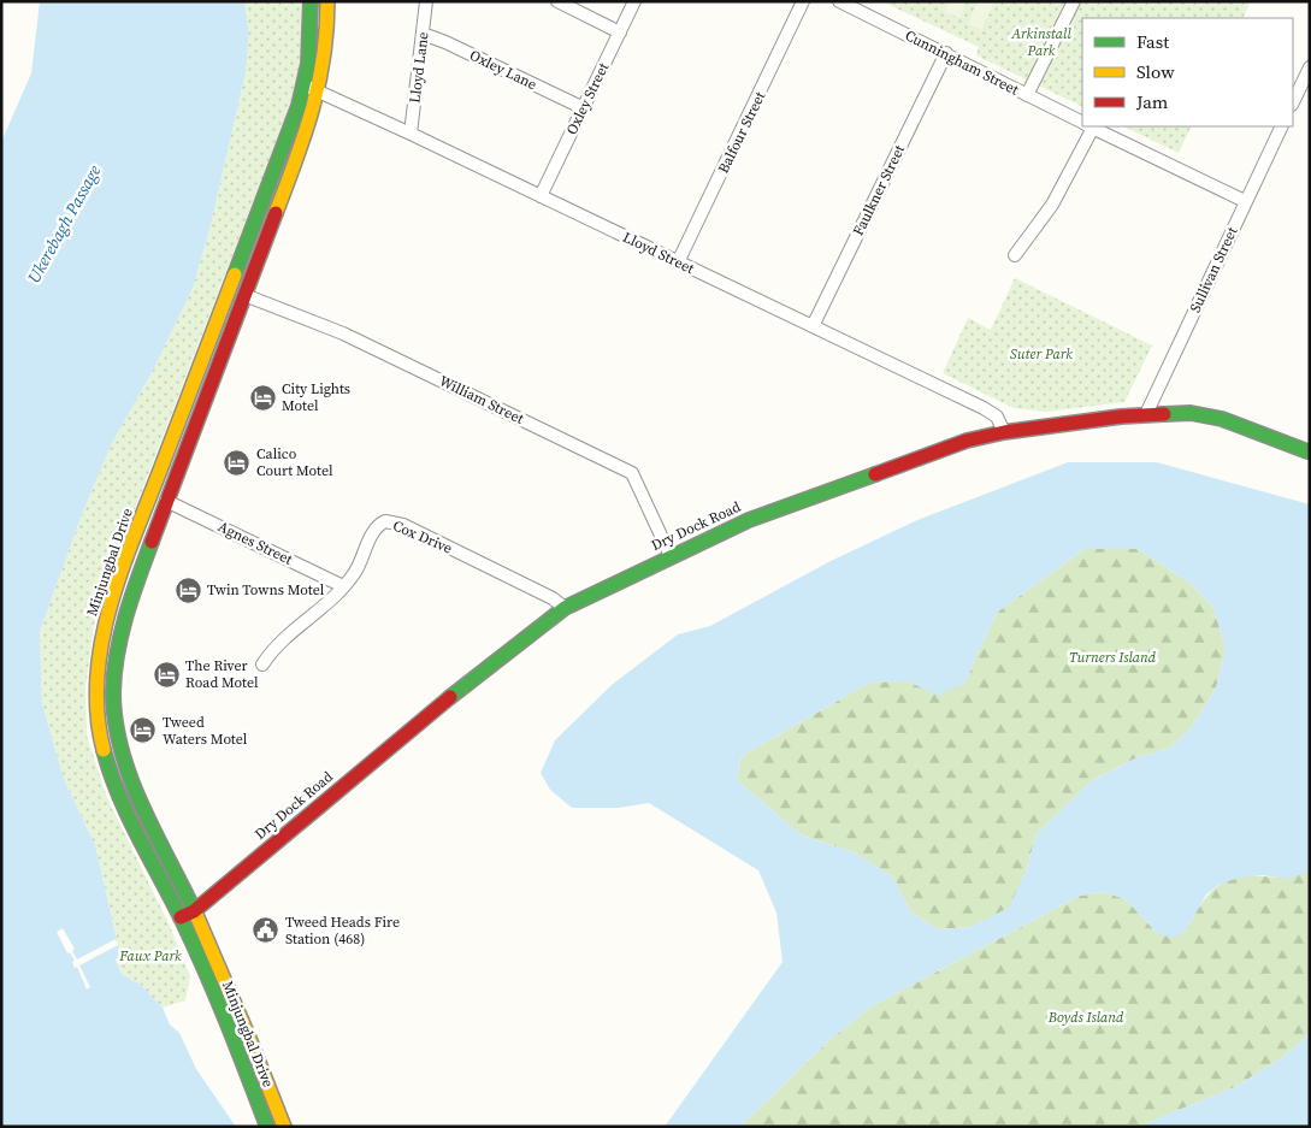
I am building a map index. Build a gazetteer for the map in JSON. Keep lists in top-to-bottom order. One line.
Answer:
{"streets":{"main road":["Dry Dock Road","Minjungbal Drive"],"street":["Cunningham Street","Lloyd Lane","Oxley Lane","Oxley Street","Balfour Street","Faulkner Street","Lloyd Street","Sullivan Street","William Street","Cox Drive","Agnes Street"]},"crossings":[["Cunningham Street","Faulkner Street"],["Cunningham Street","Sullivan Street"],["Lloyd Lane","Oxley Lane"],["Lloyd Lane","Lloyd Street"],["Oxley Lane","Oxley Street"],["Oxley Street","Lloyd Street"],["Balfour Street","Lloyd Street"],["Faulkner Street","Lloyd Street"],["Lloyd Street","Dry Dock Road"],["Lloyd Street","Minjungbal Drive"],["Sullivan Street","Dry Dock Road"],["William Street","Dry Dock Road"],["William Street","Minjungbal Drive"],["Dry Dock Road","Cox Drive"],["Dry Dock Road","Minjungbal Drive"],["Cox Drive","Agnes Street"],["Agnes Street","Minjungbal Drive"]],"water":["Ukerebagh Passage"],"parks":["Arkinstall Park","Suter Park","Turners Island","Faux Park","Boyds Island"],"places":{"hotel":["City Lights Motel","Calico Court Motel","Twin Towns Motel","The River Road Motel","Tweed Waters Motel"],"public building":["Tweed Heads Fire Station (468)"]},"legend":["Fast","Slow","Jam"]}
